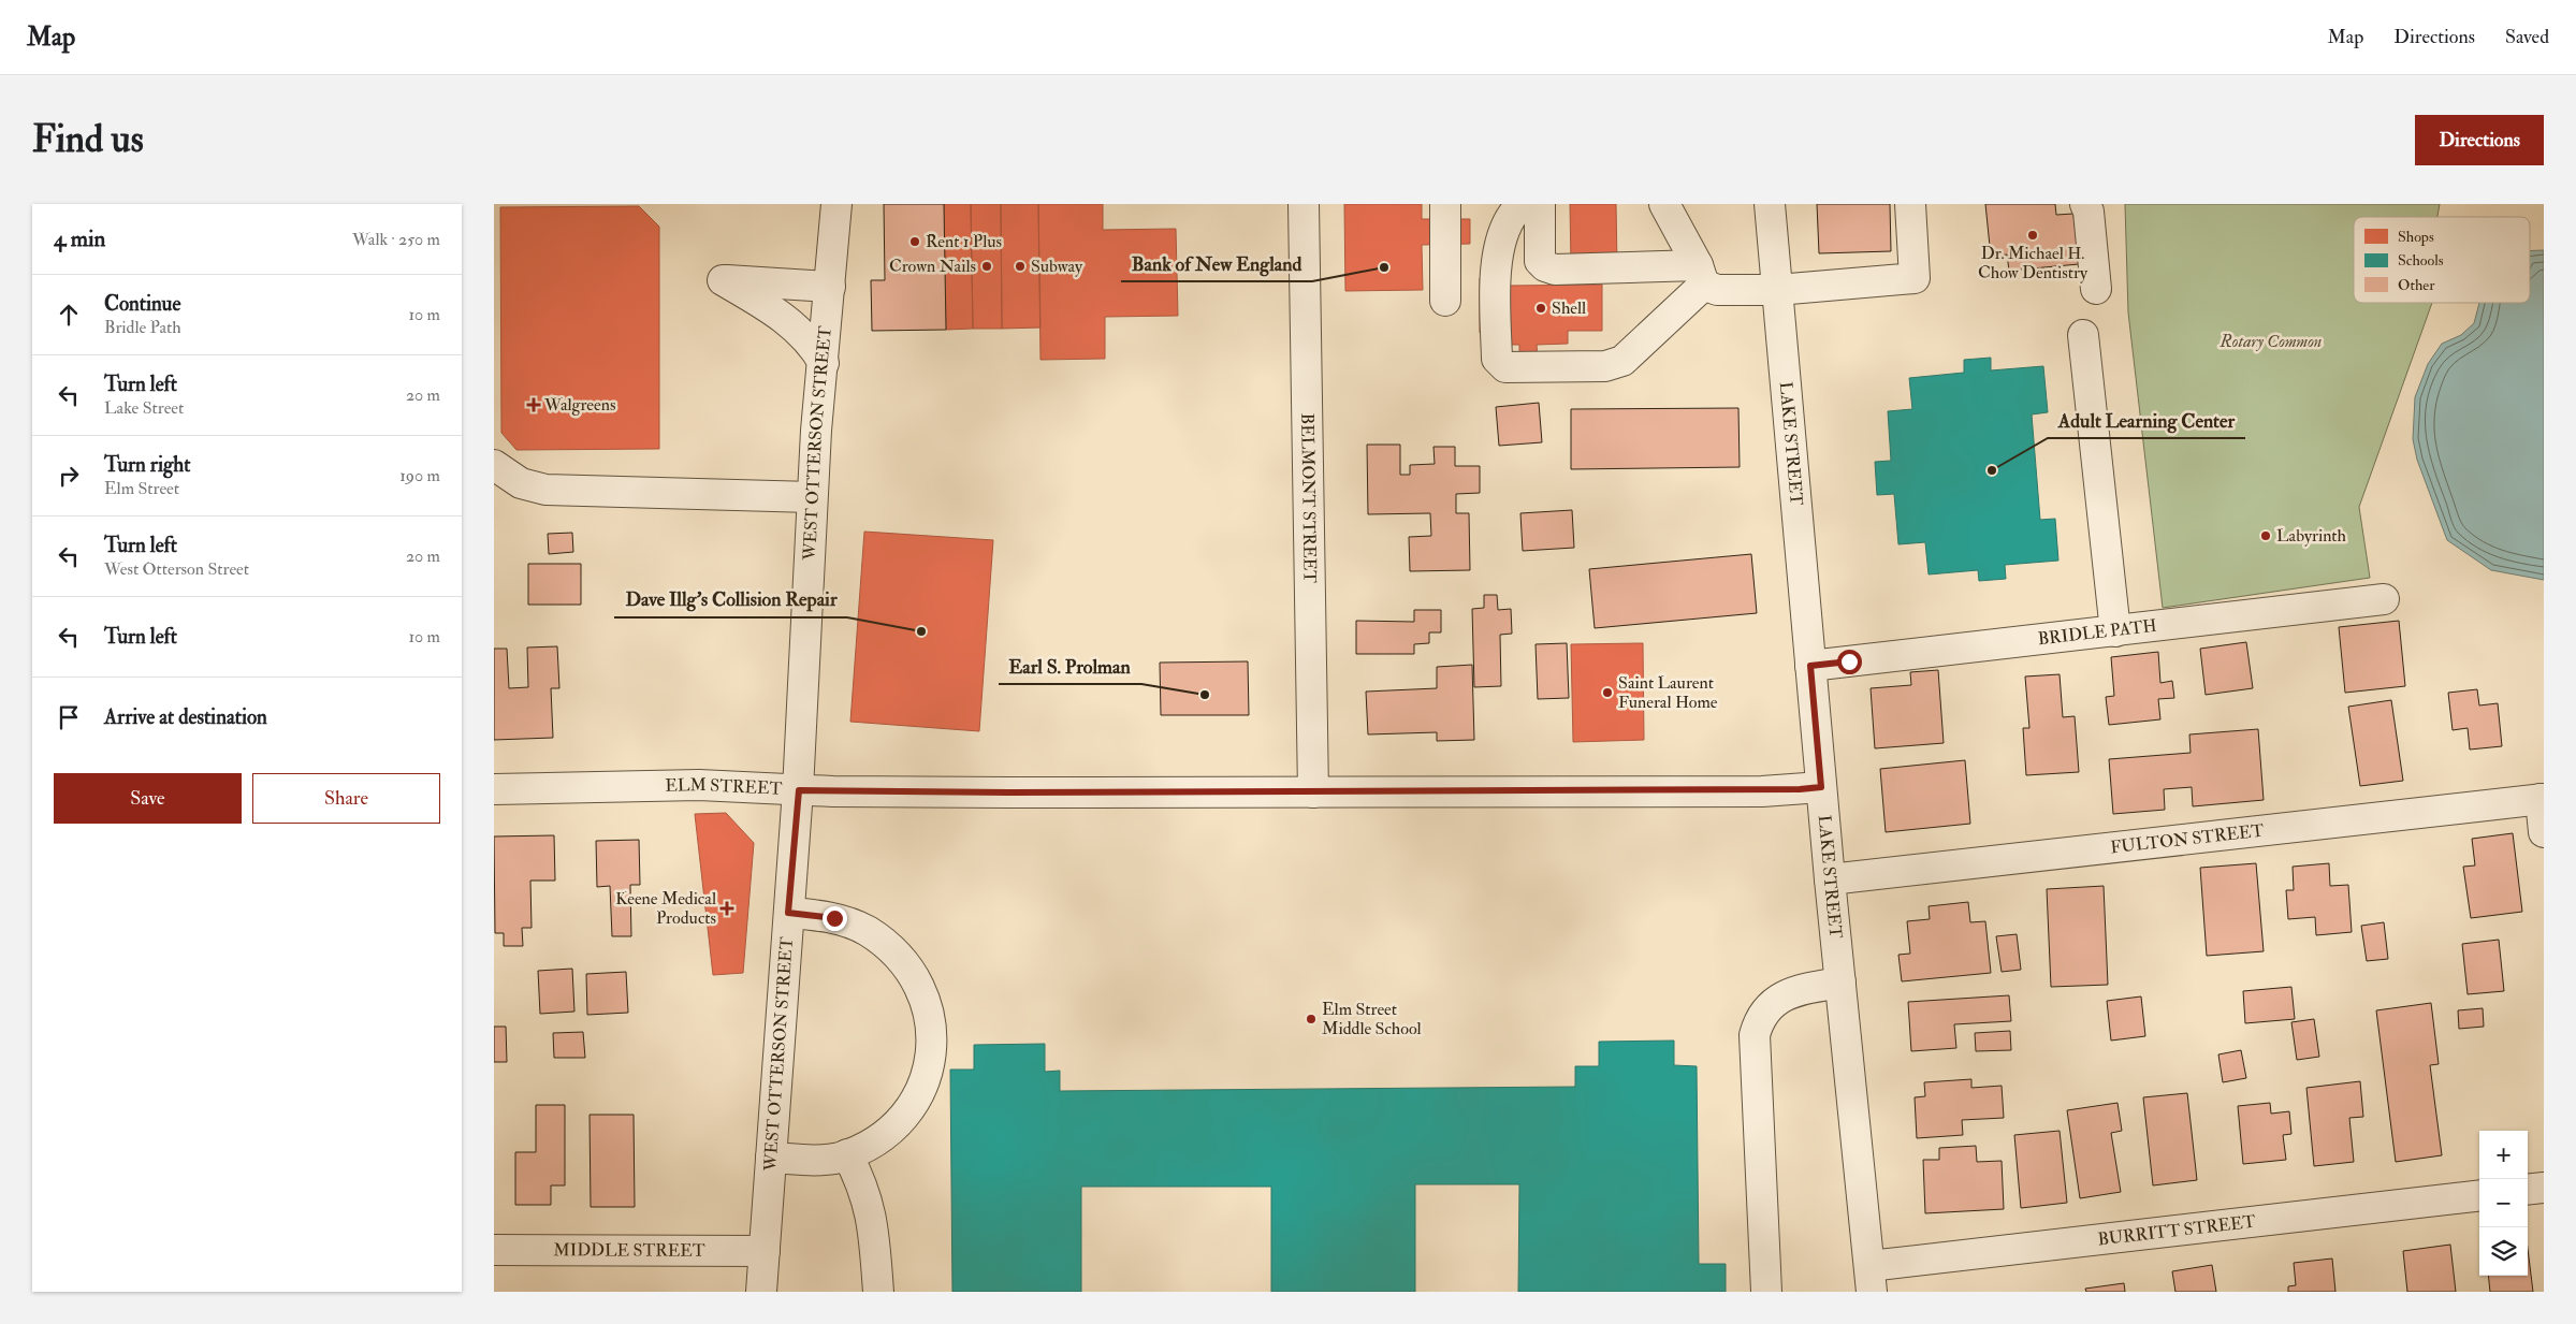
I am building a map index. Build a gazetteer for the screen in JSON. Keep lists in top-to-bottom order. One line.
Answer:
{"streets":{"street":["WEST OTTERSON STREET","LAKE STREET","BELMONT STREET","BRIDLE PATH","ELM STREET","FULTON STREET","BURRITT STREET","MIDDLE STREET"]},"crossings":[["WEST OTTERSON STREET","ELM STREET"],["WEST OTTERSON STREET","MIDDLE STREET"],["LAKE STREET","BRIDLE PATH"],["LAKE STREET","ELM STREET"],["LAKE STREET","FULTON STREET"],["LAKE STREET","BURRITT STREET"],["BELMONT STREET","ELM STREET"]],"parks":["Rotary Common"],"places":{"other":["Dr. Michael H. Chow Dentistry","Rent 1 Plus","Crown Nails","Subway","Bank of New England","Shell","Adult Learning Center","Labyrinth","Dave Illg's Collision Repair","Saint Laurent Funeral Home","Earl S. Prolman","Elm Street Middle School"],"health":["Walgreens","Keene Medical Products"]},"legend":["Shops","Schools","Other"],"page":{"header":"Map","nav":["Map","Directions","Saved"],"buttons":["Directions",["Save","Share"]],"title":"Find us","heading":["4 min","Walk · 250 m"],"list":[["Continue","Bridle Path","10 m"],["Turn left","Lake Street","20 m"],["Turn right","Elm Street","190 m"],["Turn left","West Otterson Street","20 m"],["Turn left","10 m"],"Arrive at destination"],"map_buttons":["+","−"]}}
